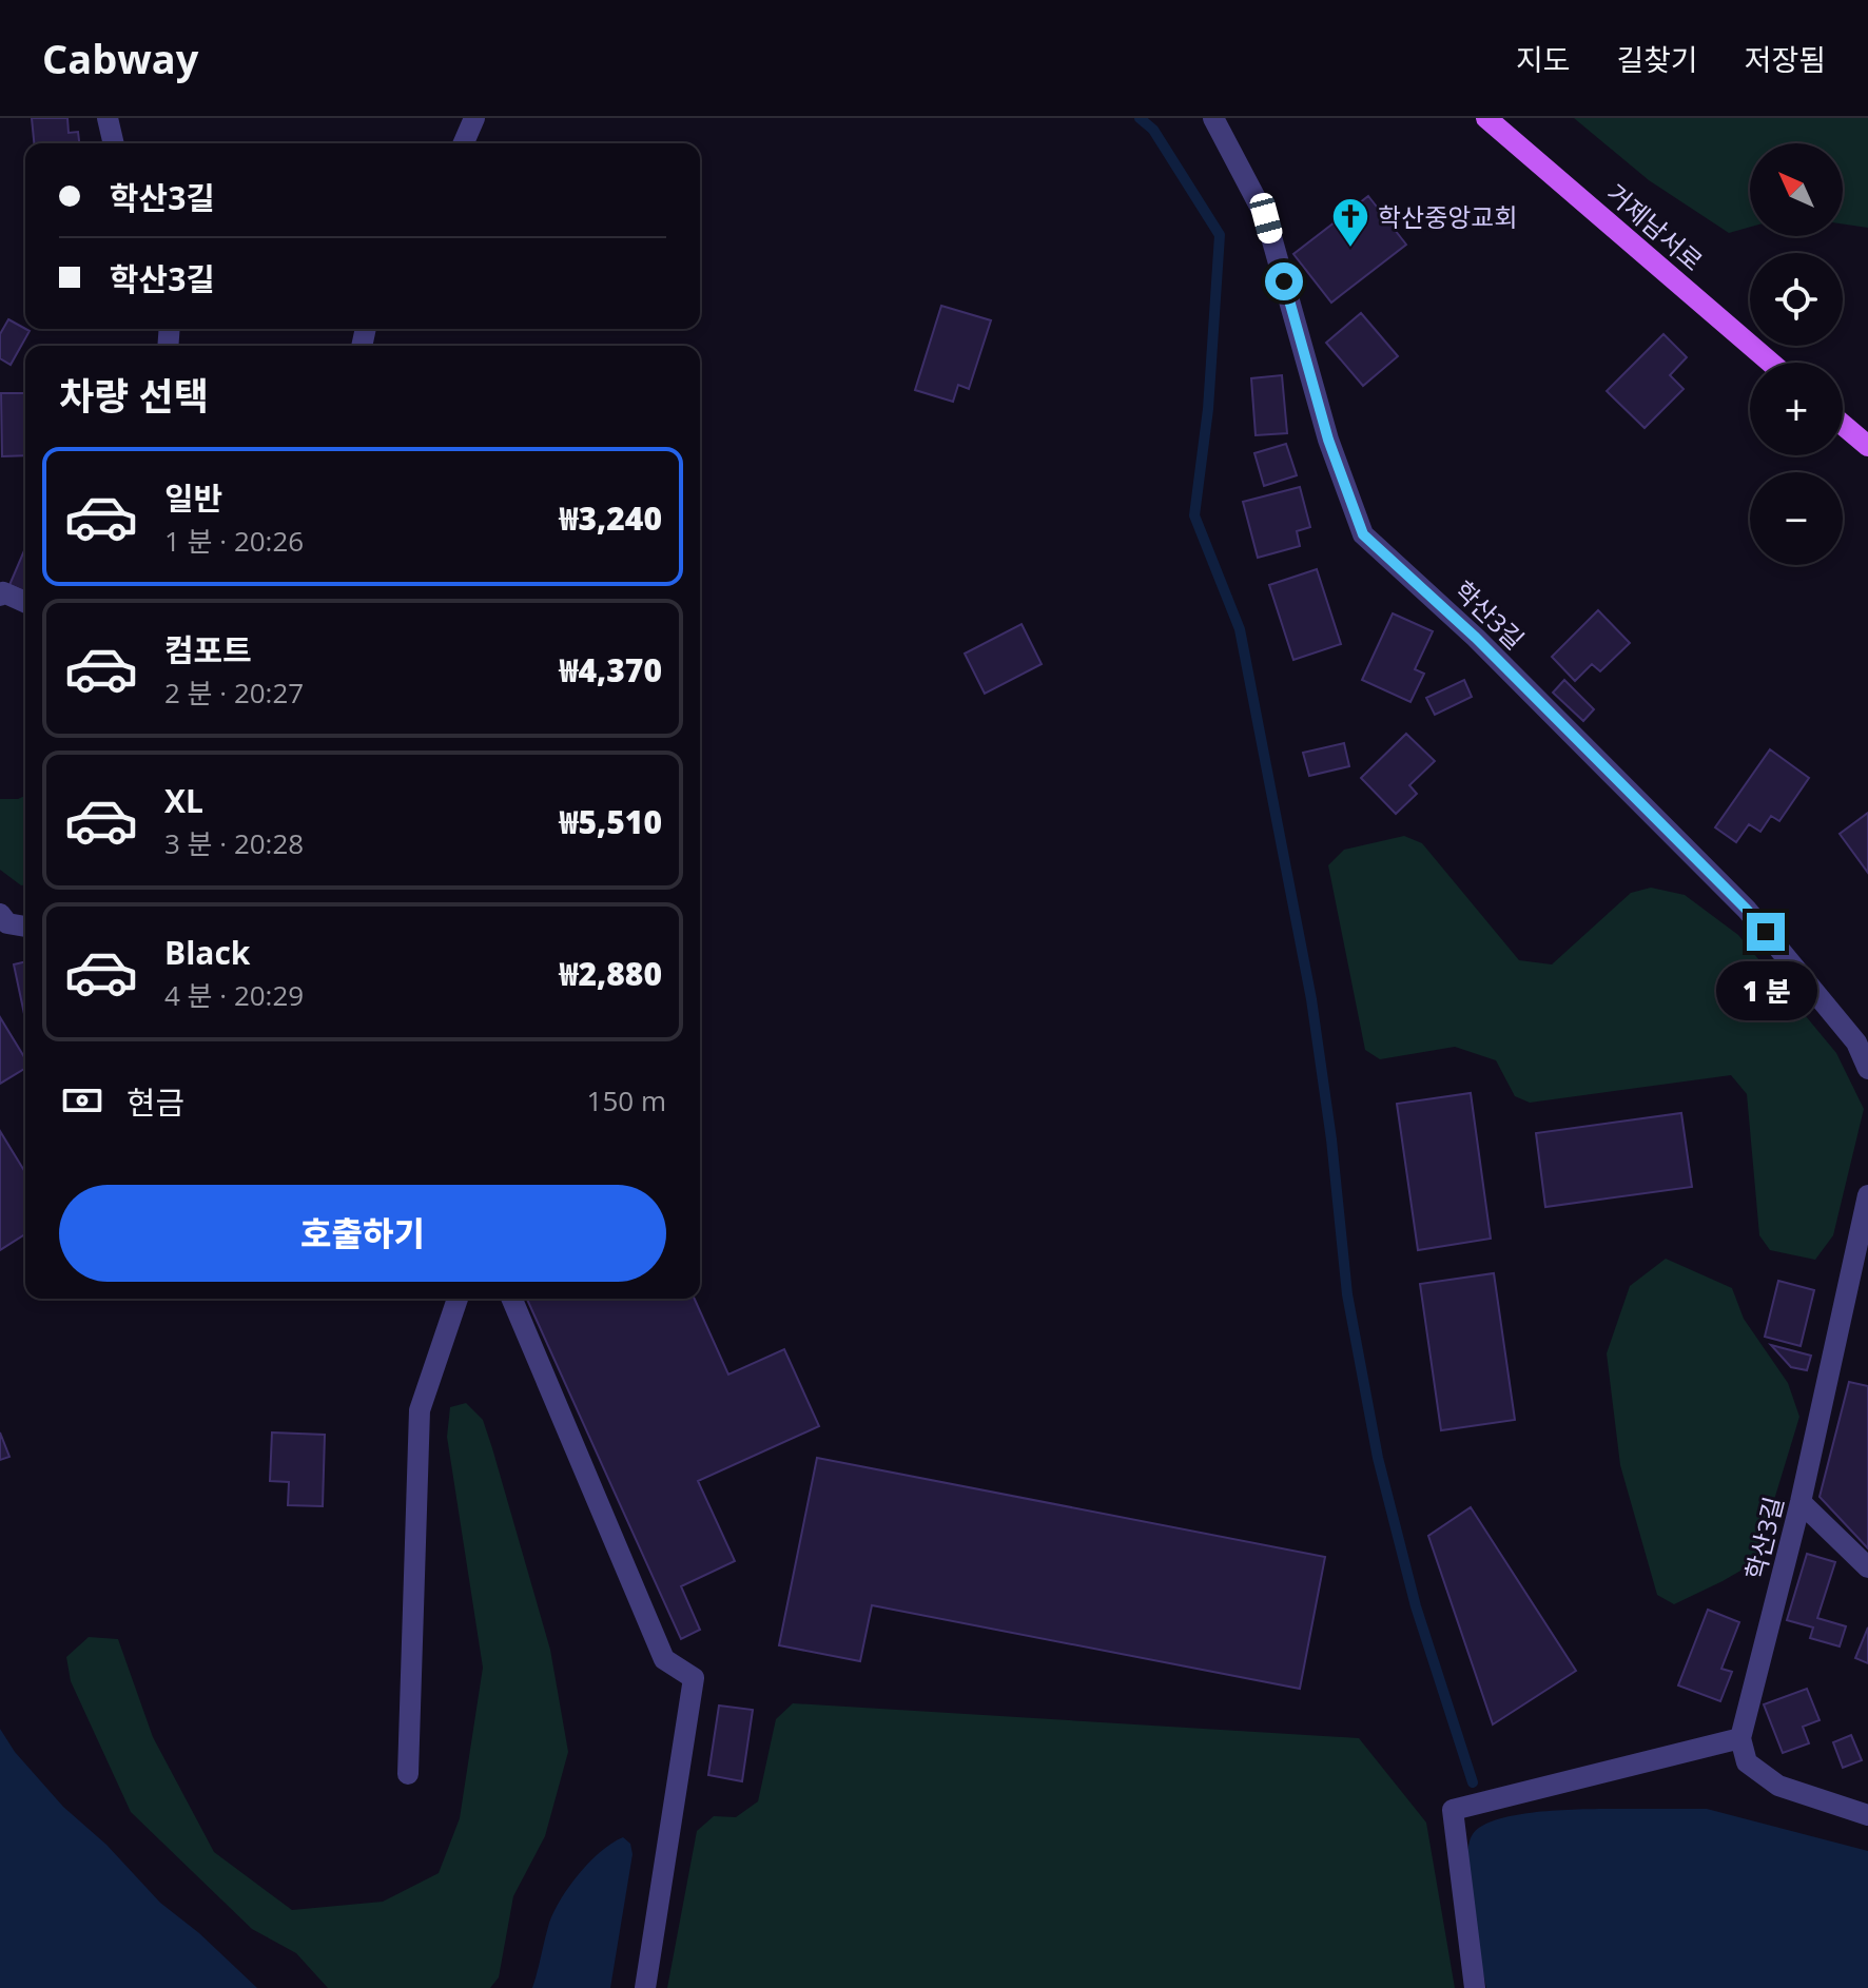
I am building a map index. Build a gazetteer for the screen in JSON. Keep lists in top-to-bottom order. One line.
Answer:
{"streets":{"main road":["거제남서로"],"street":["학산3길"]},"places":{"church":["학산중앙교회"]},"north":"top left","page":{"header":"Cabway","nav":["지도","길찾기","저장됨"],"map_buttons":["+","−"],"banner":["학산3길","학산3길"],"heading":"차량 선택","list":[{"name":"일반","note":"1 분 · 20:26","value":"₩3,240"},{"name":"컴포트","note":"2 분 · 20:27","value":"₩4,370"},{"name":"XL","note":"3 분 · 20:28","value":"₩5,510"},{"name":"Black","note":"4 분 · 20:29","value":"₩2,880"}],"bubble":"1 분","pay":["현금","150 m"],"buttons":"호출하기"}}
